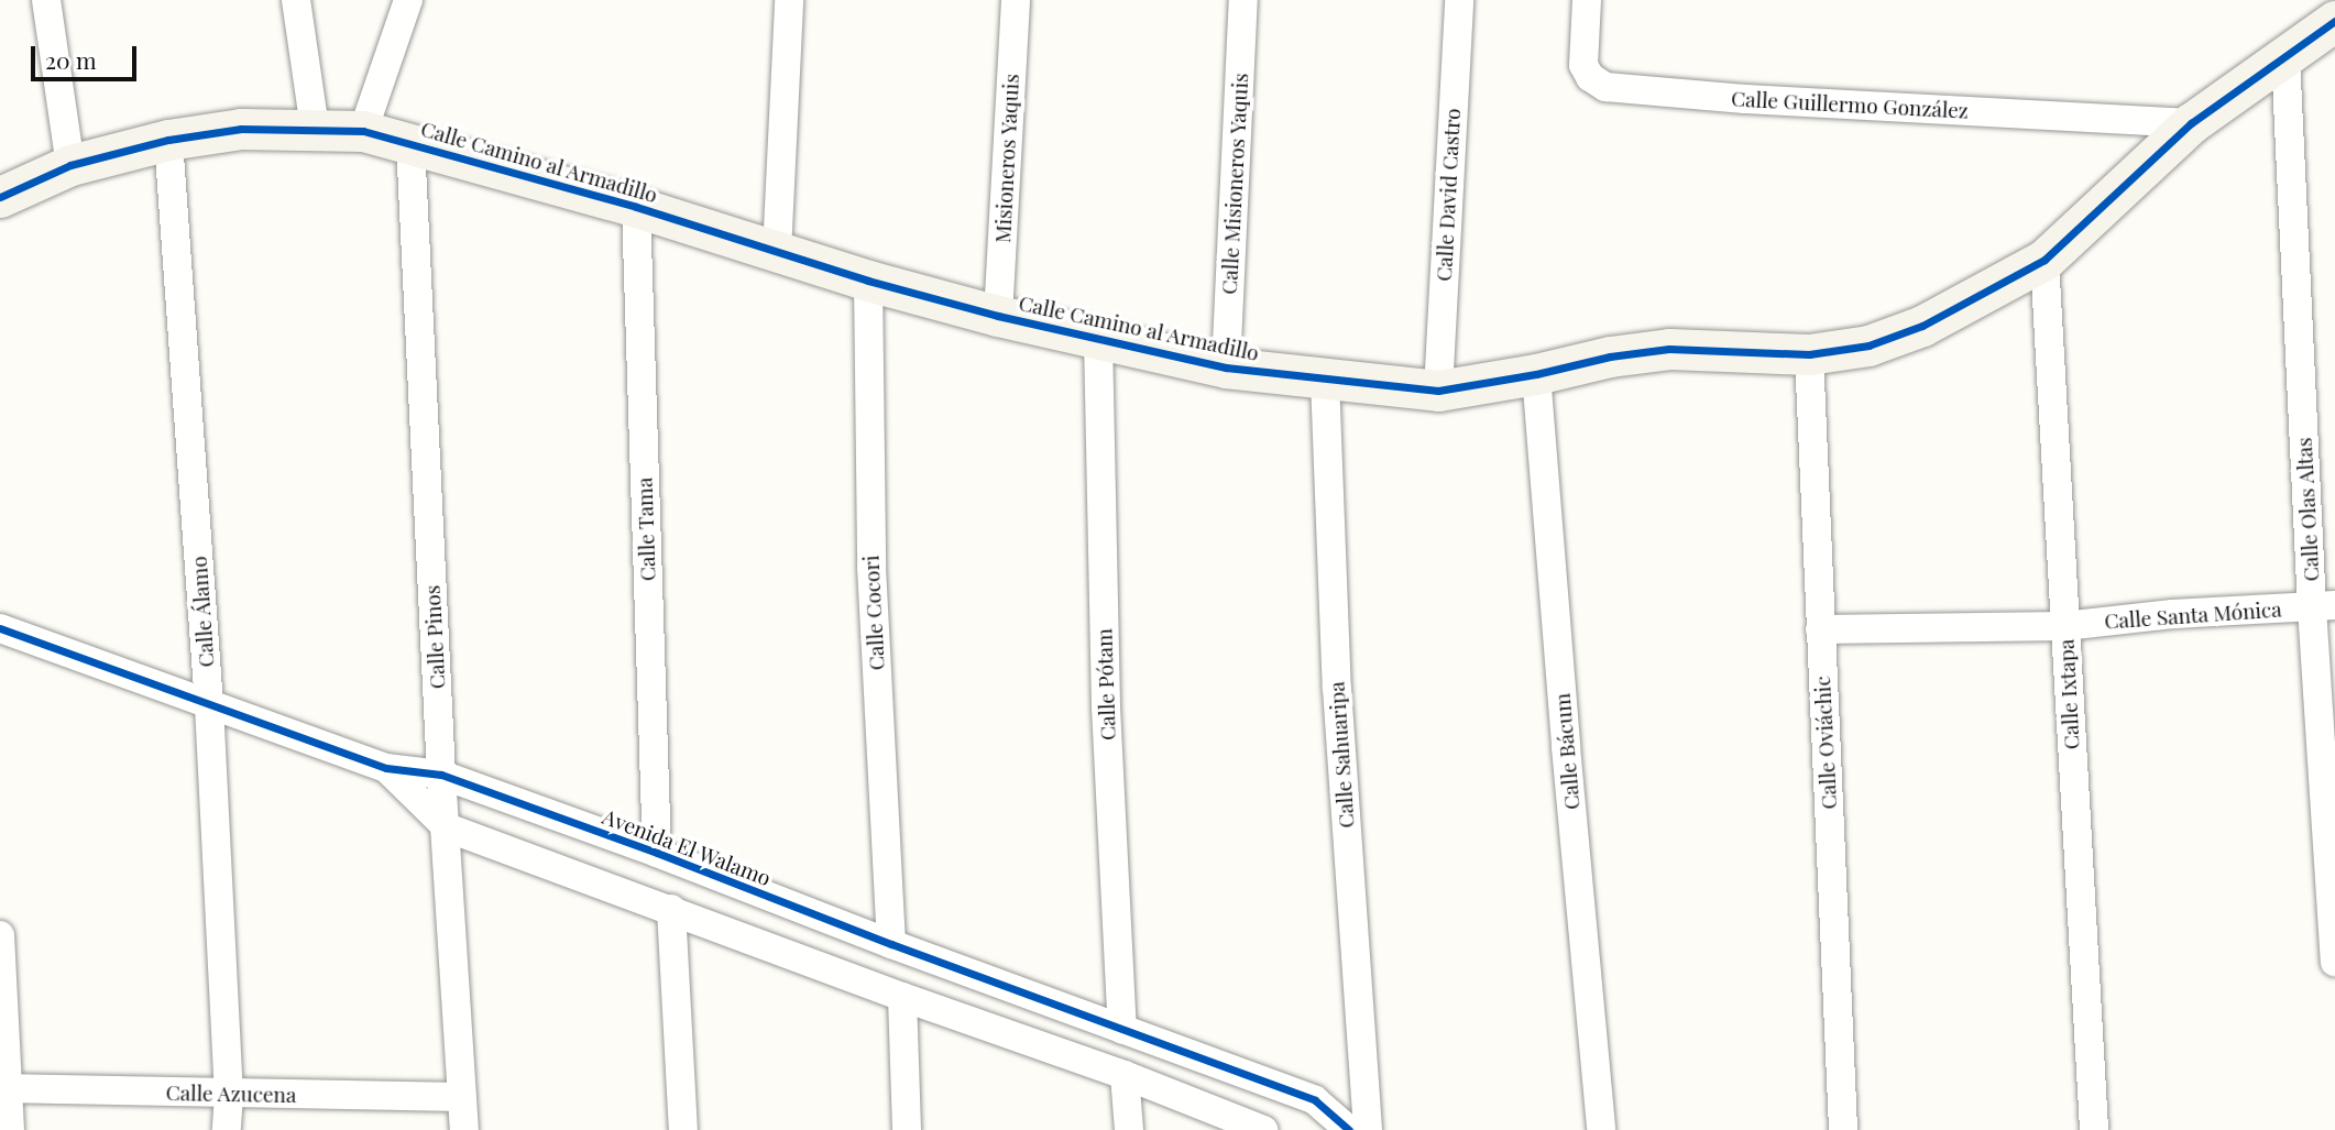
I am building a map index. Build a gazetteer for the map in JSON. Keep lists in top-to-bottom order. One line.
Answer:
{"streets":{"street":["Calle Guillermo González","Misioneros Yaquis","Calle Camino al Armadillo","Calle Misioneros Yaquis","Calle David Castro","Calle Olas Altas","Calle Tama","Calle Álamo","Calle Cocori","Calle Santa Mónica","Calle Pinos","Calle Pótam","Calle Ixtapa","Calle Oviáchic","Calle Bácum","Calle Sahuaripa","Avenida El Walamo","Calle Azucena"]},"crossings":[["Calle Guillermo González","Calle Camino al Armadillo"],["Misioneros Yaquis","Calle Camino al Armadillo"],["Calle Camino al Armadillo","Calle Misioneros Yaquis"],["Calle Camino al Armadillo","Calle David Castro"],["Calle Camino al Armadillo","Calle Olas Altas"],["Calle Camino al Armadillo","Calle Tama"],["Calle Camino al Armadillo","Calle Álamo"],["Calle Camino al Armadillo","Calle Cocori"],["Calle Camino al Armadillo","Calle Pinos"],["Calle Camino al Armadillo","Calle Pótam"],["Calle Camino al Armadillo","Calle Ixtapa"],["Calle Camino al Armadillo","Calle Oviáchic"],["Calle Camino al Armadillo","Calle Bácum"],["Calle Camino al Armadillo","Calle Sahuaripa"],["Calle Olas Altas","Calle Santa Mónica"],["Calle Tama","Avenida El Walamo"],["Calle Álamo","Avenida El Walamo"],["Calle Álamo","Calle Azucena"],["Calle Cocori","Avenida El Walamo"],["Calle Santa Mónica","Calle Ixtapa"],["Calle Santa Mónica","Calle Oviáchic"],["Calle Pinos","Avenida El Walamo"],["Calle Pinos","Calle Azucena"],["Calle Pótam","Avenida El Walamo"]],"scale_bar":"20 m"}
